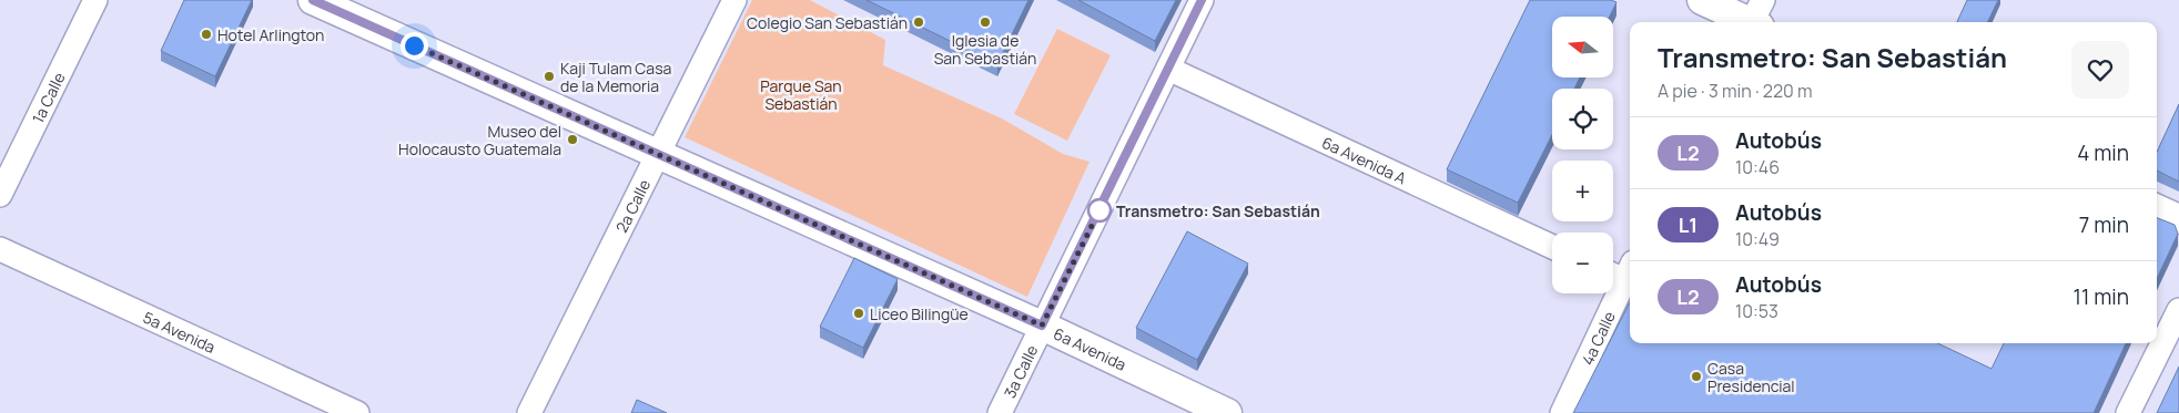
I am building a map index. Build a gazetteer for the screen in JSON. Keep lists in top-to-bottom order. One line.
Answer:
{"streets":{"main road":["6a Avenida"],"street":["1a Calle","6a Avenida A","2a Calle","5a Avenida","4a Calle","3a Calle"]},"crossings":[["6a Avenida A","3a Calle"],["2a Calle","6a Avenida"],["6a Avenida","3a Calle"]],"parks":["Parque San Sebastián"],"places":["Colegio San Sebastián","Iglesia de San Sebastián","Hotel Arlington","Kaji Tulam Casa de la Memoria","Museo del Holocausto Guatemala","Transmetro: San Sebastián","Liceo Bilingüe","Casa Presidencial"],"lines":["bus line L2"],"north":"left","page":{"map_buttons":["+","−"],"heading":["Transmetro: San Sebastián","A pie · 3 min · 220 m"],"list":[{"mark":"L2","name":"Autobús","note":"10:46","value":"4 min"},{"mark":"L1","name":"Autobús","note":"10:49","value":"7 min"},{"mark":"L2","name":"Autobús","note":"10:53","value":"11 min"}]}}
